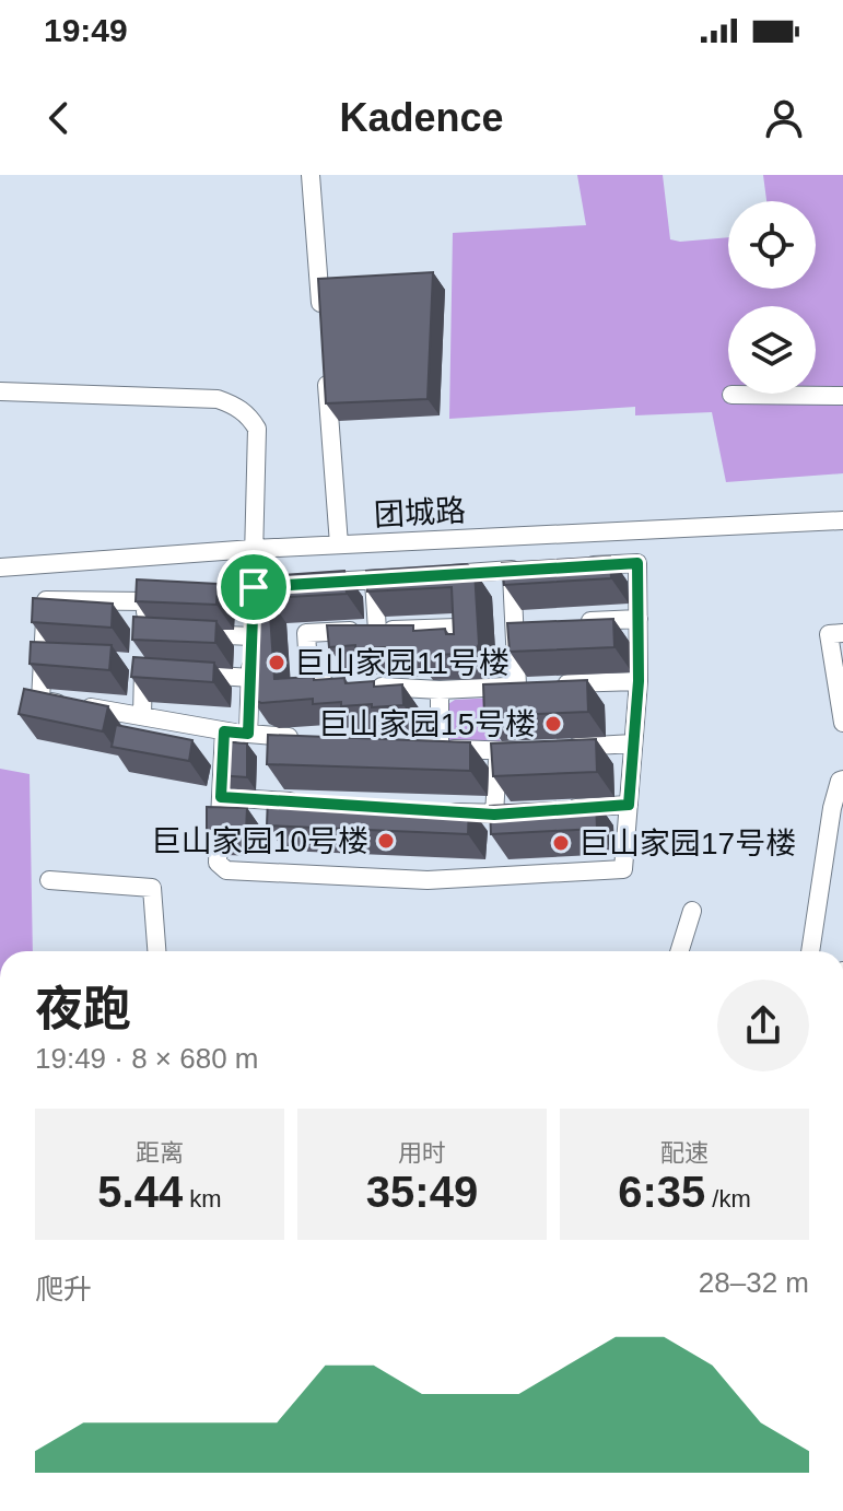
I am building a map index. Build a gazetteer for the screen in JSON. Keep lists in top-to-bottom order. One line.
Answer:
{"streets":{"street":["团城路"]},"places":["巨山家园11号楼","巨山家园15号楼","巨山家园10号楼","巨山家园17号楼"],"page":{"status":"19:49","header":"Kadence","heading":["夜跑","19:49 · 8 × 680 m"],"stats":[["距离","5.44 km"],["用时","35:49"],["配速","6:35 /km"]],"chart":["爬升","28–32 m"]}}
